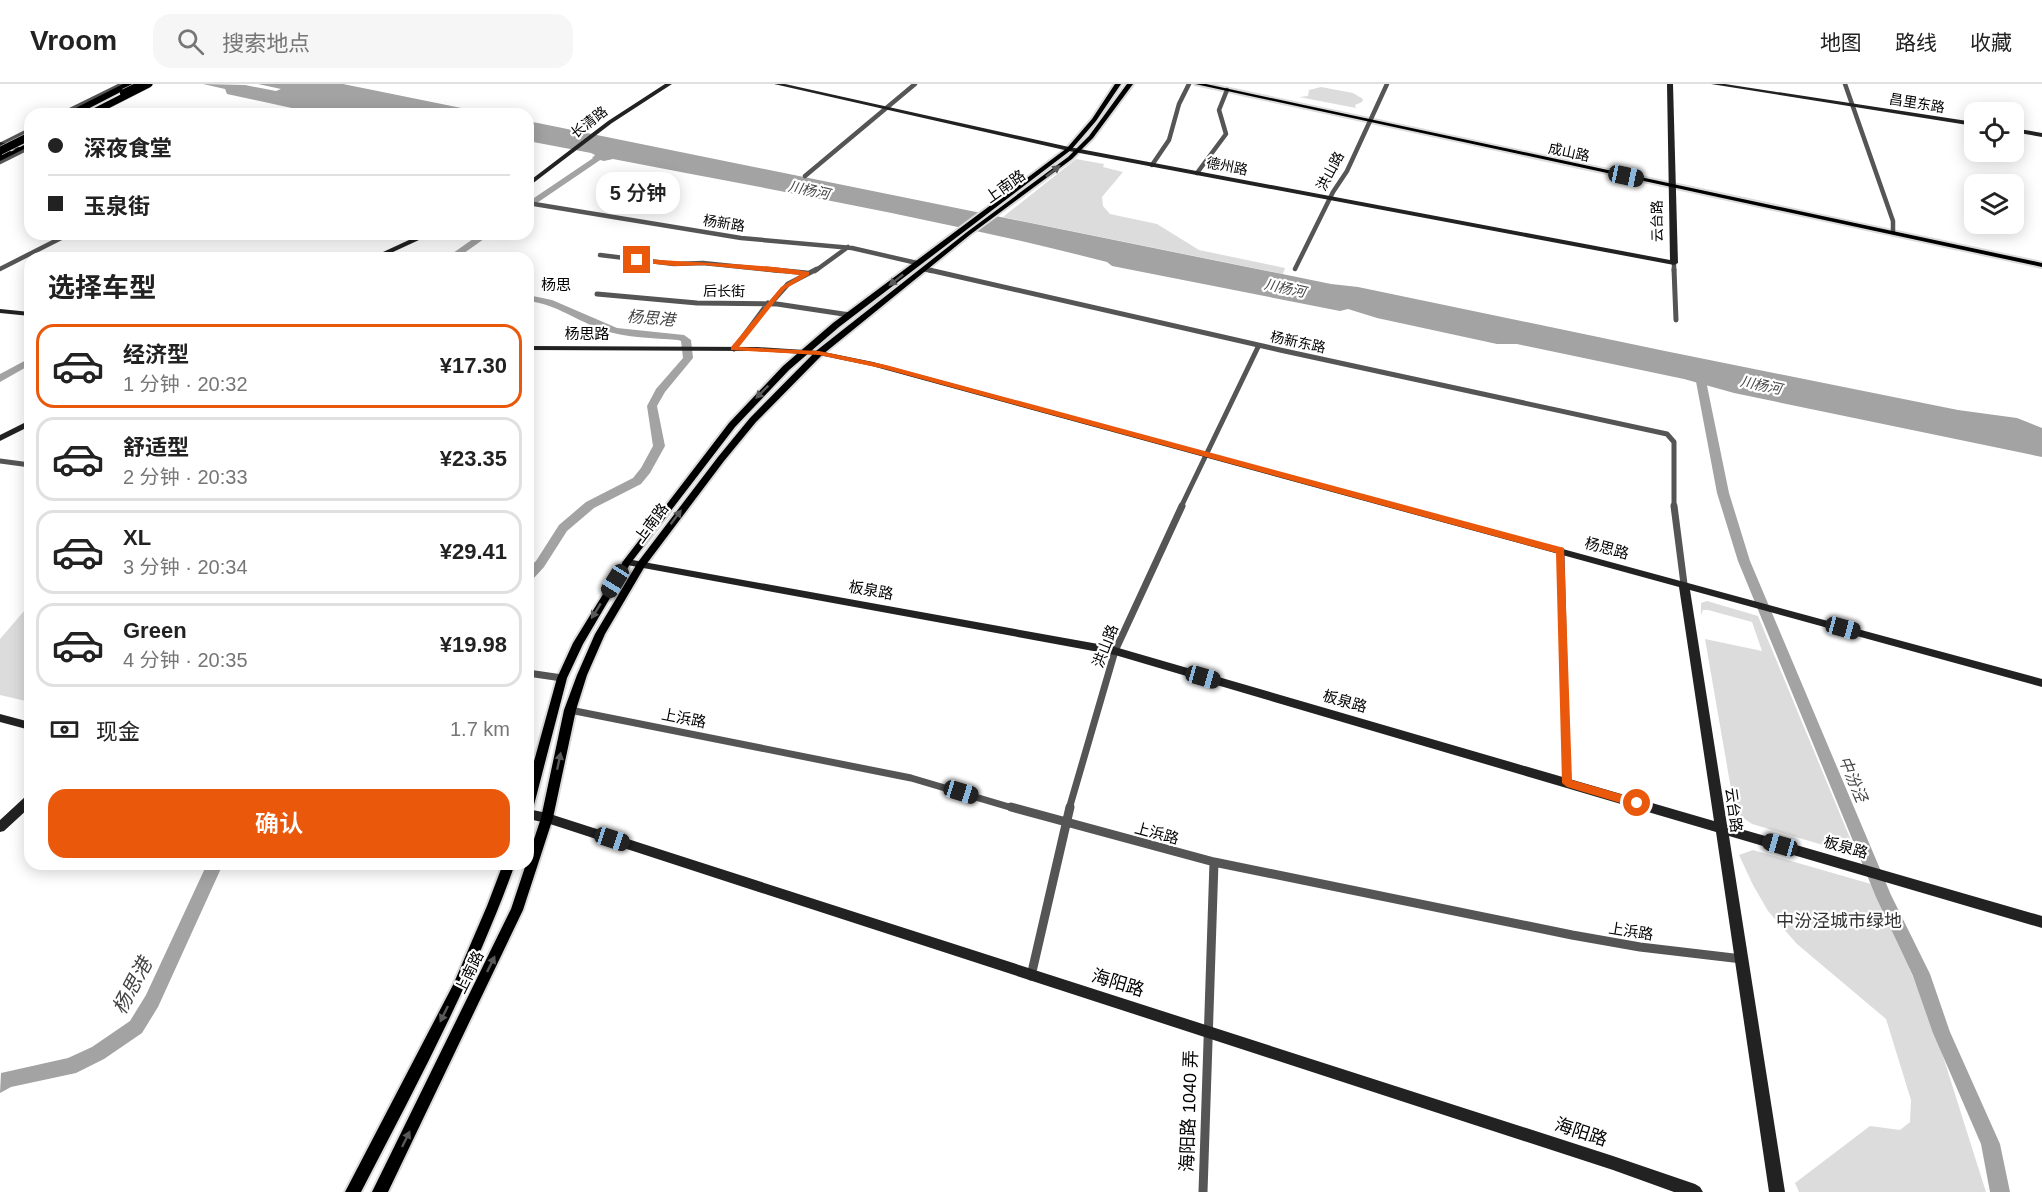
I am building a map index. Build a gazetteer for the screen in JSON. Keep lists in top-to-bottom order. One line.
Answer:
{"streets":{"main road":["成山路","上南路"],"street":["昌里东路","长清路","德州路","洪山路","云台路","杨新路","后长街","杨思路","杨新东路","板泉路","上浜路","海阳路","海阳路 1040 弄"]},"crossings":[["成山路","洪山路"],["成山路","云台路"],["德州路","洪山路"],["德州路","上南路"],["德州路","云台路"],["洪山路","杨思路"],["洪山路","杨新东路"],["洪山路","板泉路"],["洪山路","上浜路"],["洪山路","海阳路"],["上南路","杨新路"],["上南路","后长街"],["上南路","杨思路"],["上南路","杨新东路"],["上南路","板泉路"],["上南路","上浜路"],["上南路","海阳路"],["云台路","杨思路"],["云台路","杨新东路"],["云台路","板泉路"],["云台路","上浜路"],["上浜路","海阳路 1040 弄"],["海阳路","海阳路 1040 弄"]],"districts":["杨思"],"water":["川杨河","杨思港","中汾泾"],"parks":["中汾泾城市绿地"],"page":{"header":"Vroom","search":"搜索地点","nav":["地图","路线","收藏"],"banner":["深夜食堂","玉泉街"],"bubble":"5 分钟","heading":"选择车型","list":[{"name":"经济型","note":"1 分钟 · 20:32","value":"¥17.30"},{"name":"舒适型","note":"2 分钟 · 20:33","value":"¥23.35"},{"name":"XL","note":"3 分钟 · 20:34","value":"¥29.41"},{"name":"Green","note":"4 分钟 · 20:35","value":"¥19.98"}],"pay":["现金","1.7 km"],"buttons":"确认"}}
